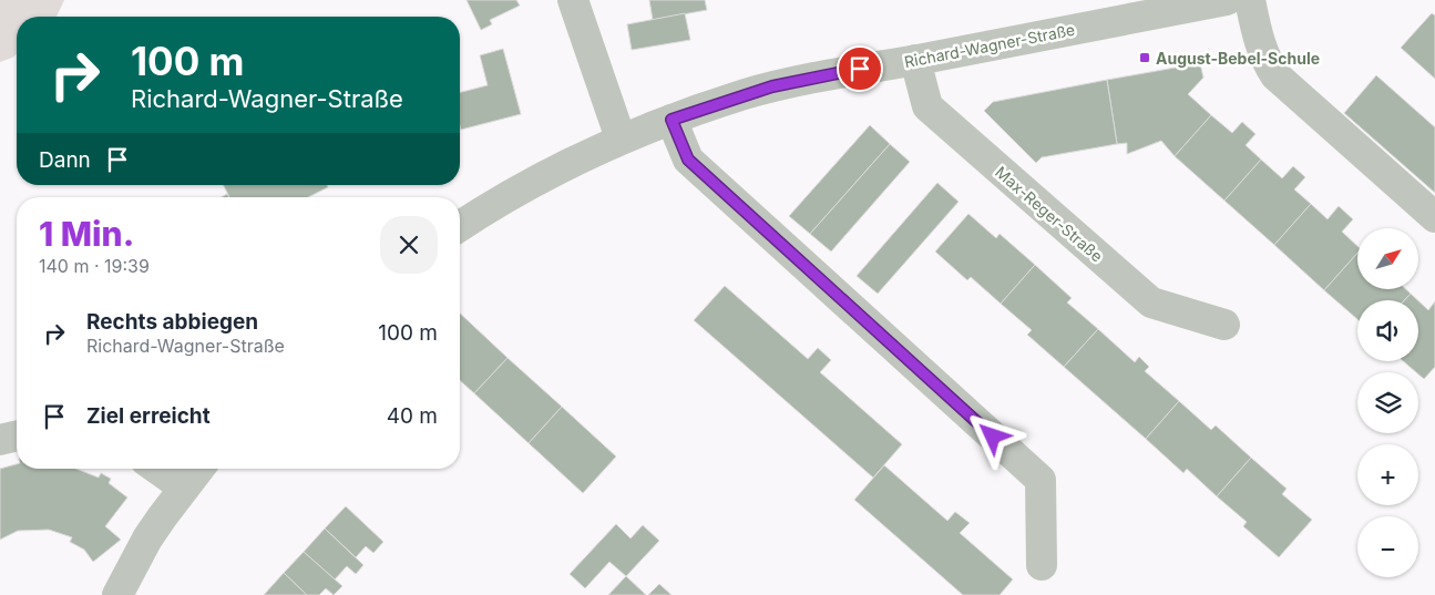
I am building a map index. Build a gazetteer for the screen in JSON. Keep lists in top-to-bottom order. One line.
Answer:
{"streets":{"street":["Richard-Wagner-Straße","Max-Reger-Straße"]},"crossings":[["Richard-Wagner-Straße","Max-Reger-Straße"]],"places":{"transit":["August-Bebel-Schule"]},"north":"top right","page":{"turn":["100 m","Richard-Wagner-Straße"],"then":"Dann","heading":["1 Min.","140 m · 19:39"],"map_buttons":["+","−"],"list":[{"name":"Rechts abbiegen","note":"Richard-Wagner-Straße","value":"100 m"},{"name":"Ziel erreicht","value":"40 m"}]}}
